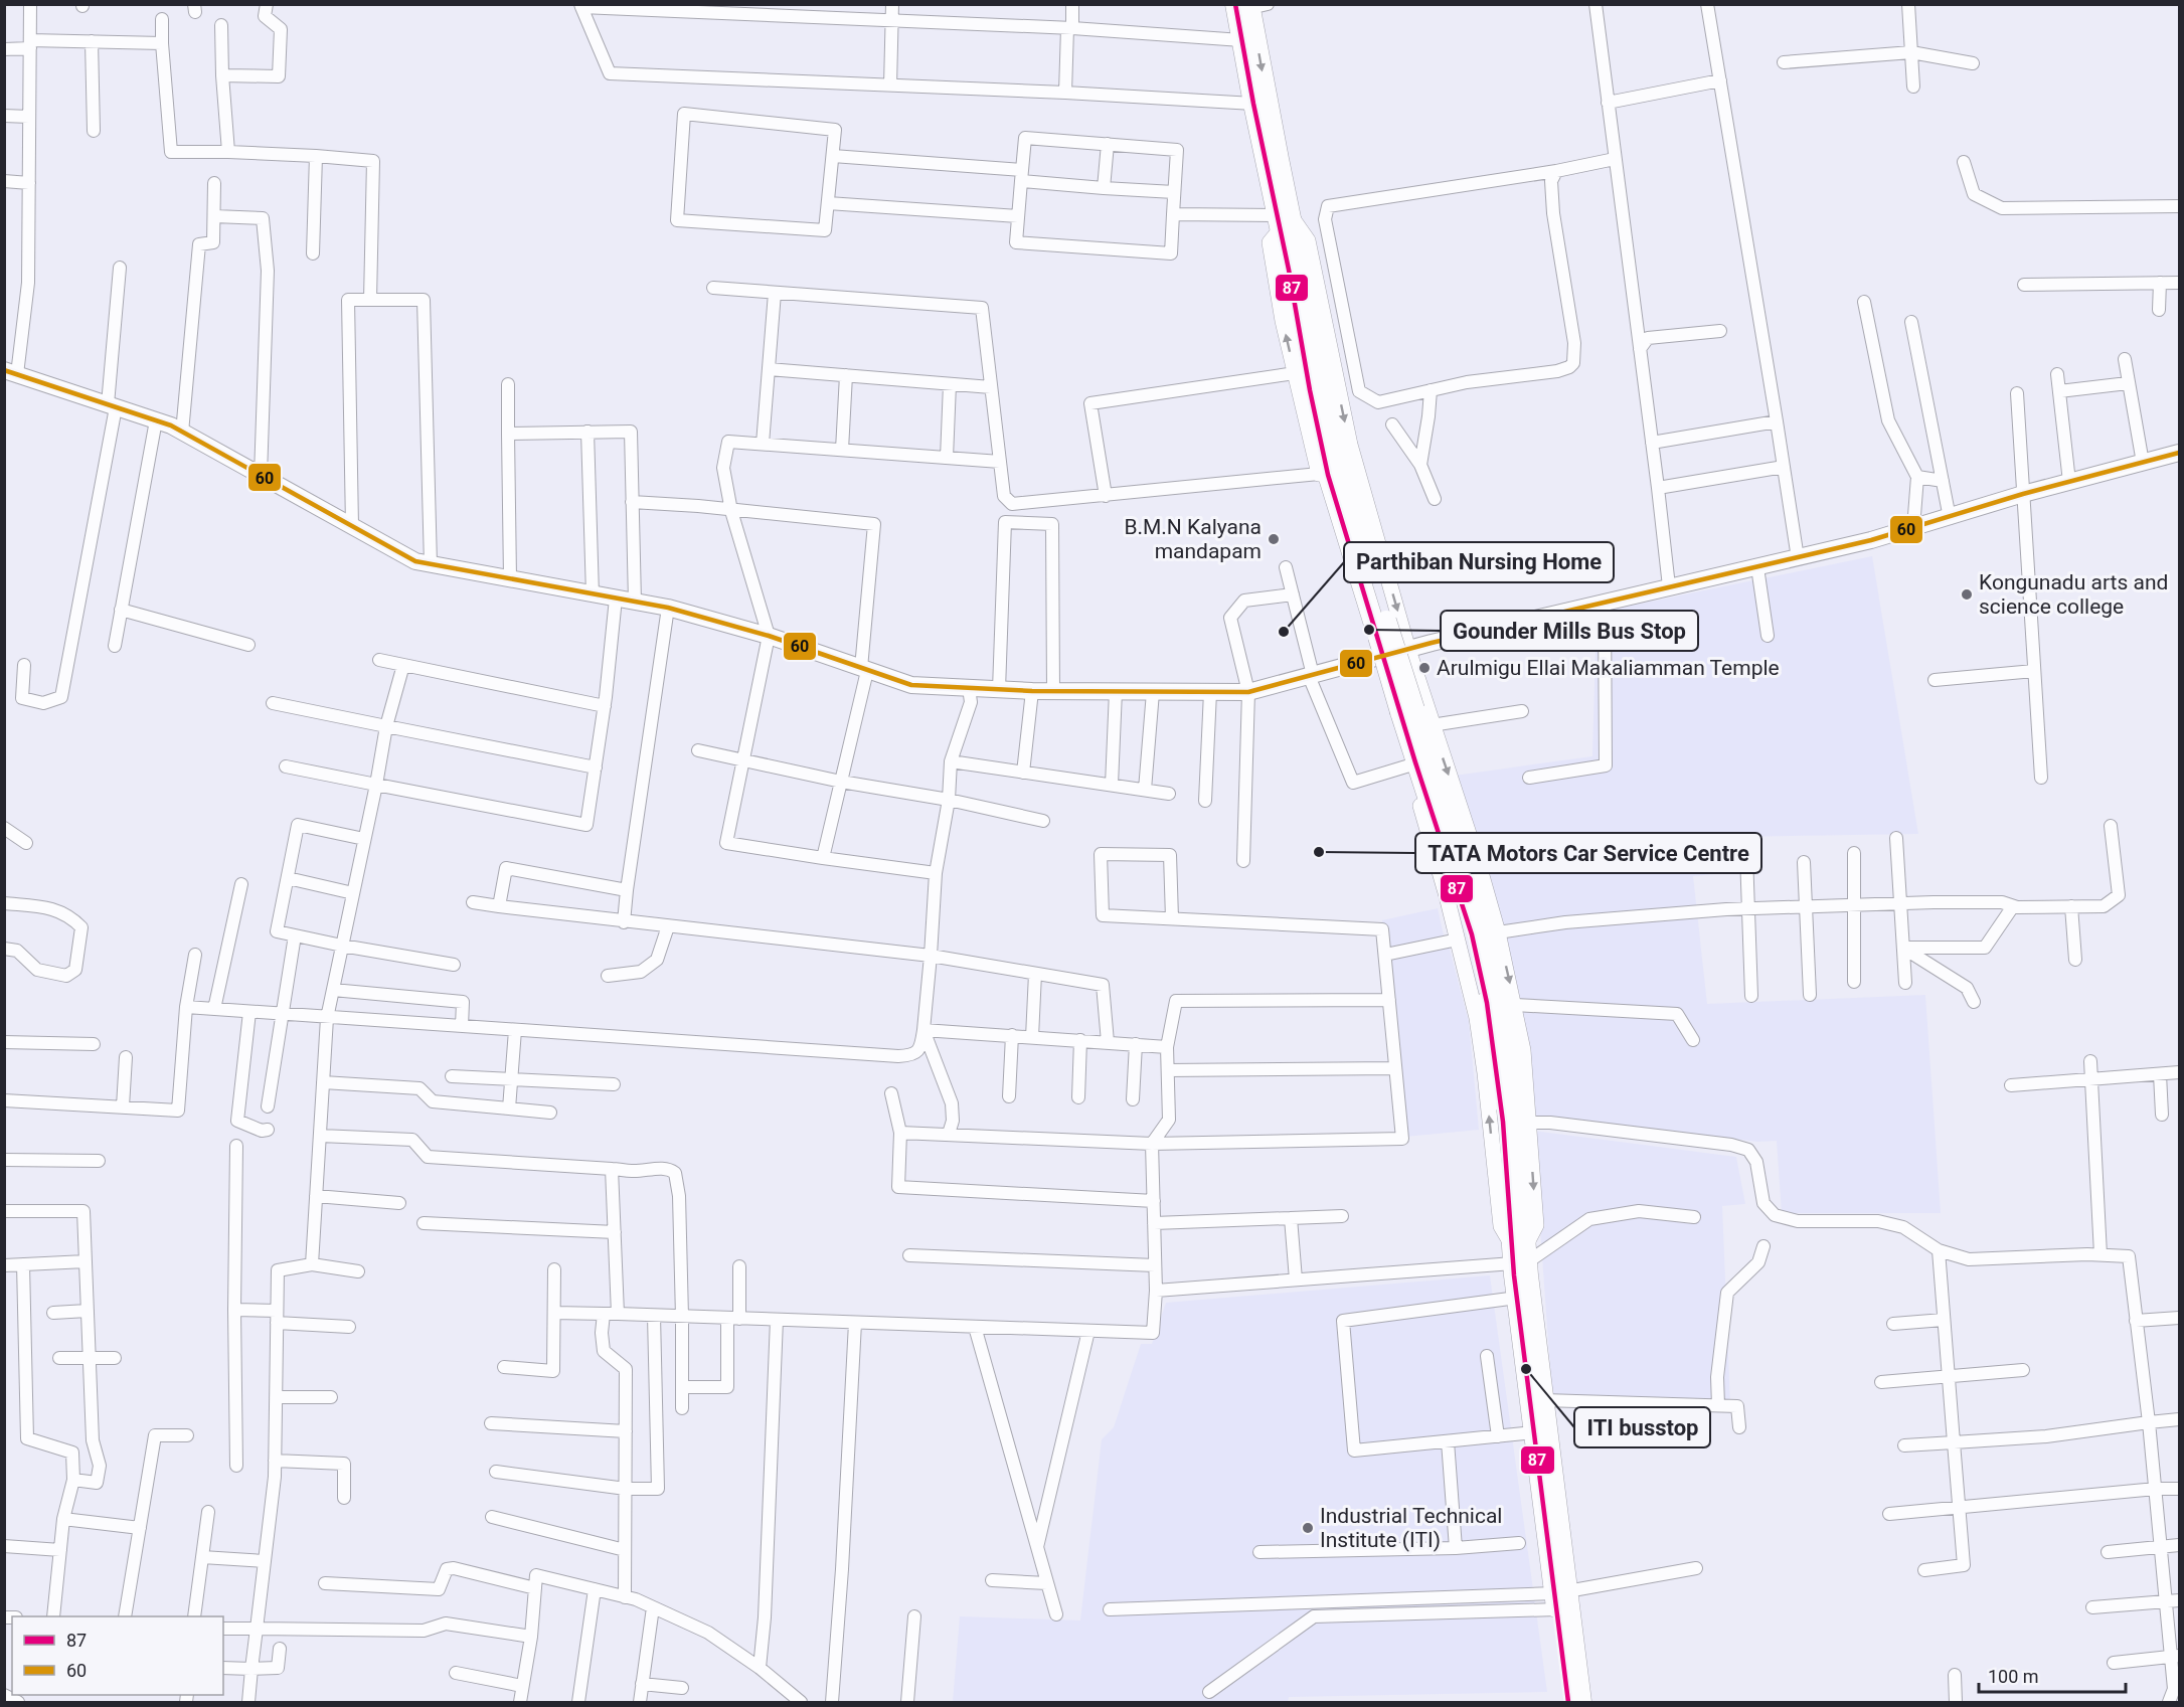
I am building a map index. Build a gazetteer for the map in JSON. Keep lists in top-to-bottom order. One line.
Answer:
{"places":["B.M.N Kalyana mandapam","Kongunadu arts and science college","Gounder Mills Bus Stop","Parthiban Nursing Home","Arulmigu Ellai Makaliamman Temple","TATA Motors Car Service Centre","ITI busstop","Industrial Technical Institute (ITI)"],"lines":["transit line 87","transit line 60"],"legend":["87","60"],"scale_bar":"100 m"}
